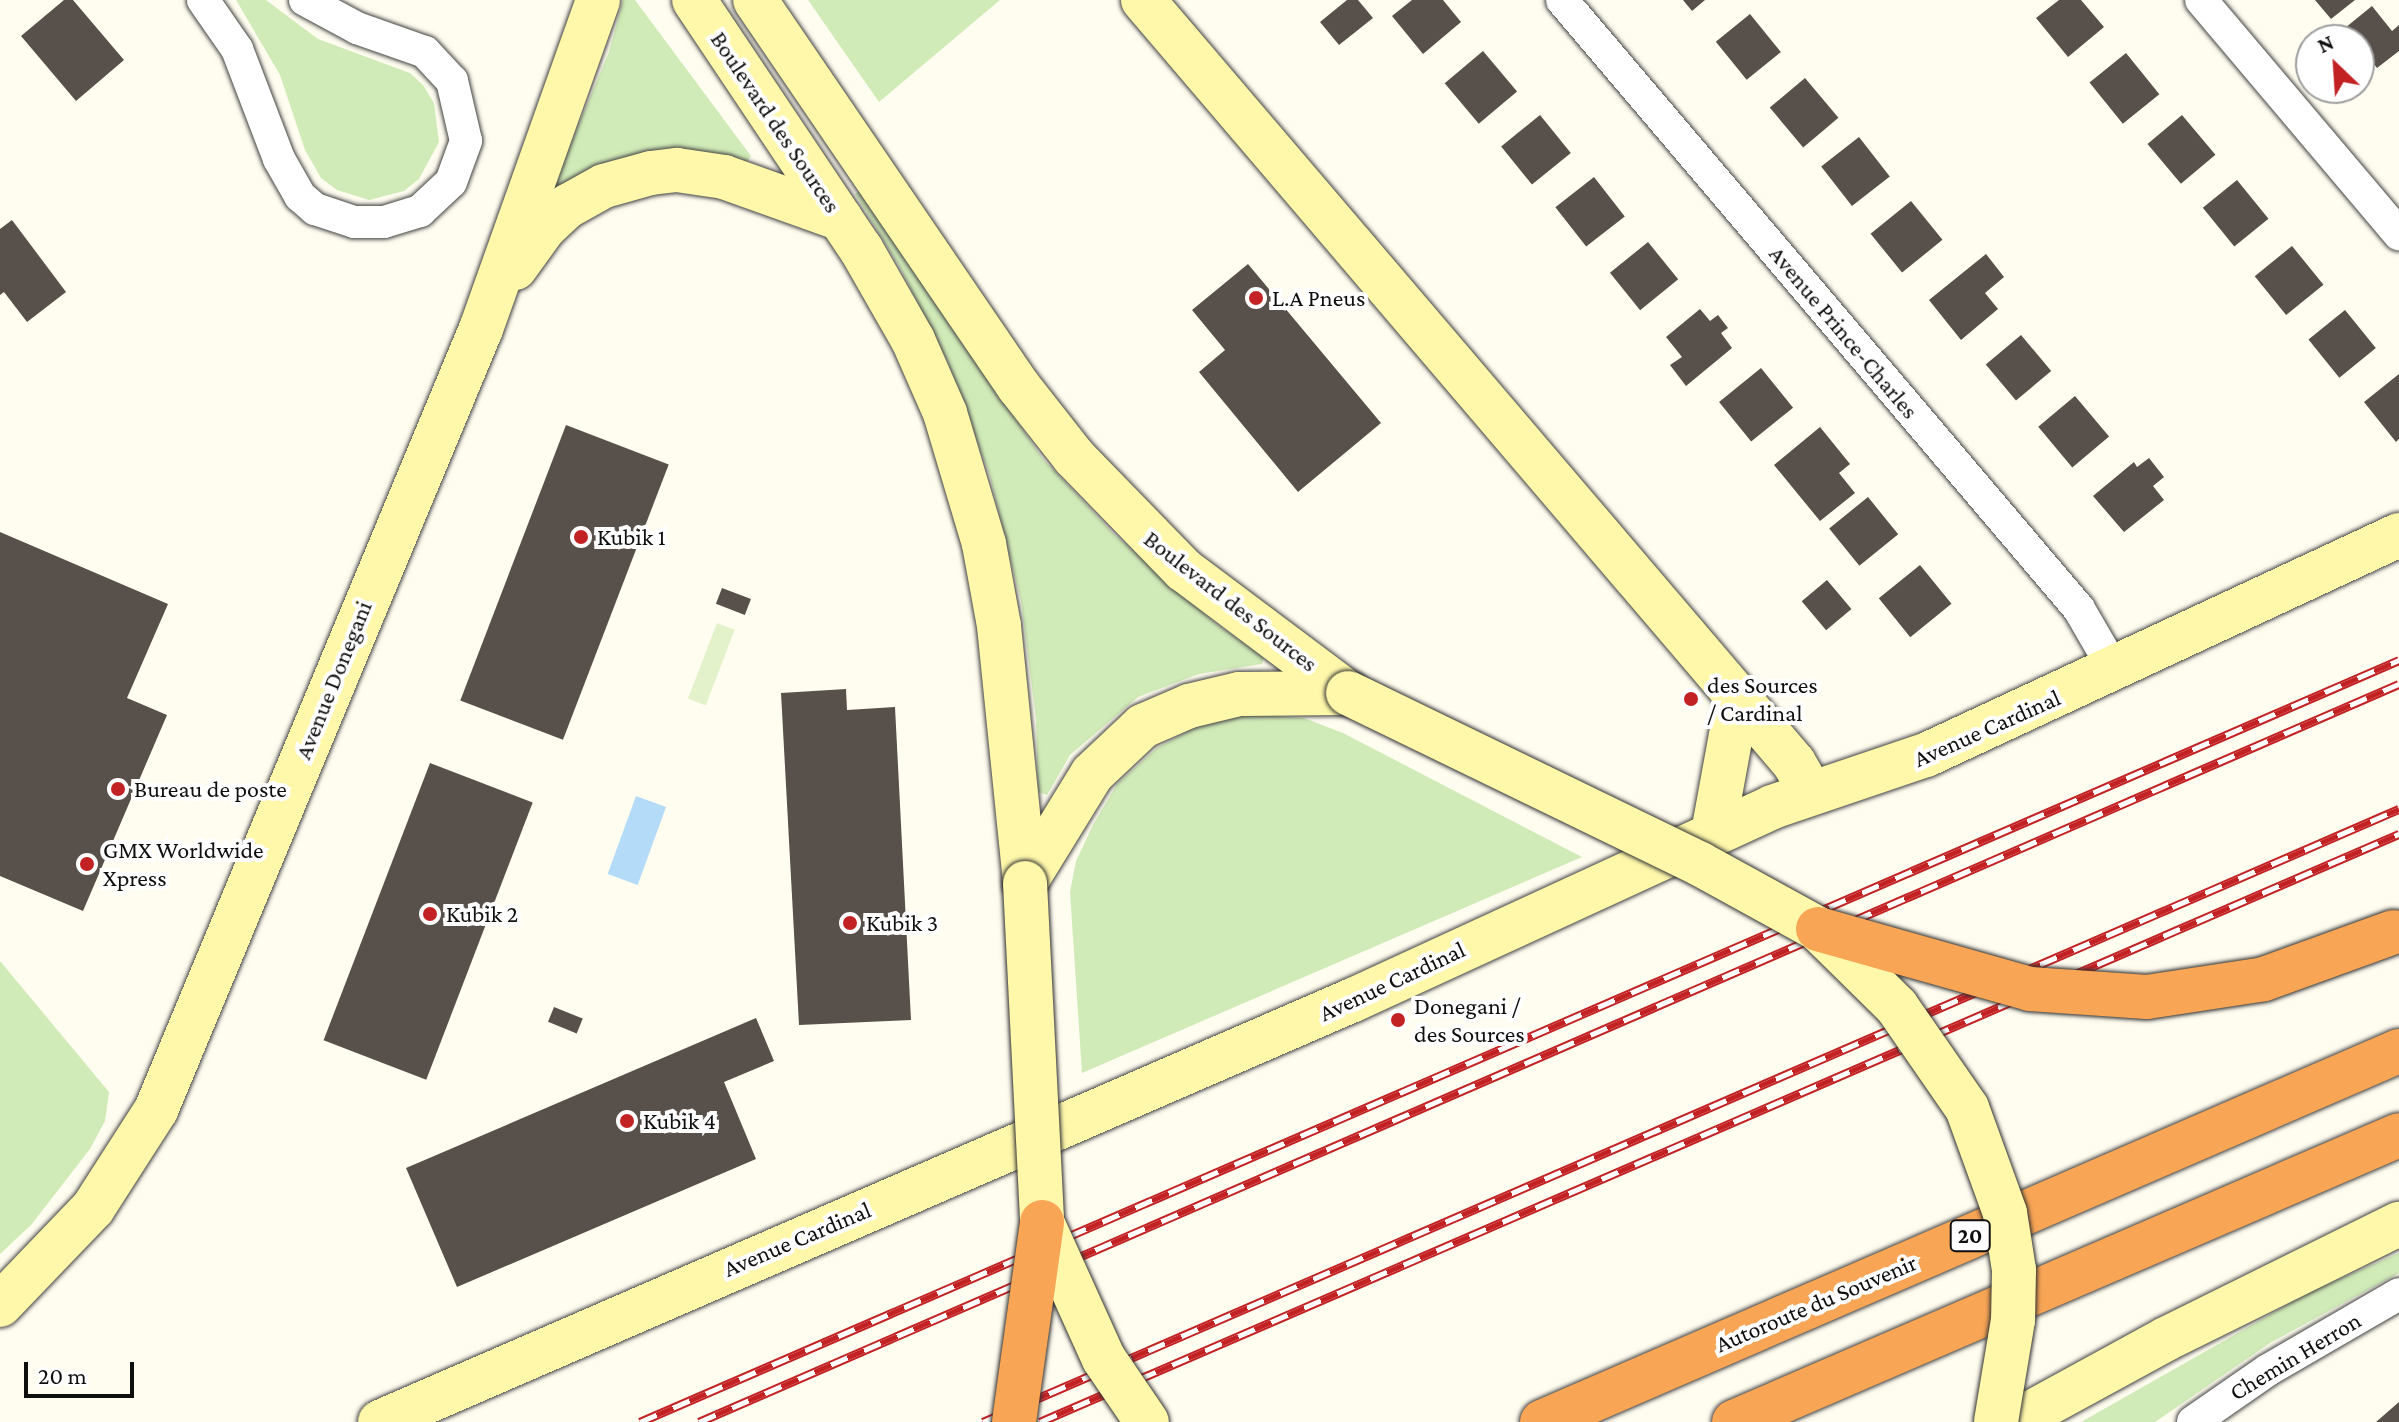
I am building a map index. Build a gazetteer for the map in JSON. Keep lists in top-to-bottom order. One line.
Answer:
{"streets":{"highway":["20","Autoroute du Souvenir"],"main road":["Boulevard des Sources","Avenue Donegani","Avenue Cardinal"],"street":["Avenue Prince-Charles","Chemin Herron"]},"crossings":[["Avenue Prince-Charles","Avenue Cardinal"]],"places":["L.A Pneus","Kubik 1","des Sources / Cardinal","Bureau de poste","GMX Worldwide Xpress","Kubik 2","Kubik 3","Donegani / des Sources","Kubik 4"],"scale_bar":"20 m","north":"top left"}
